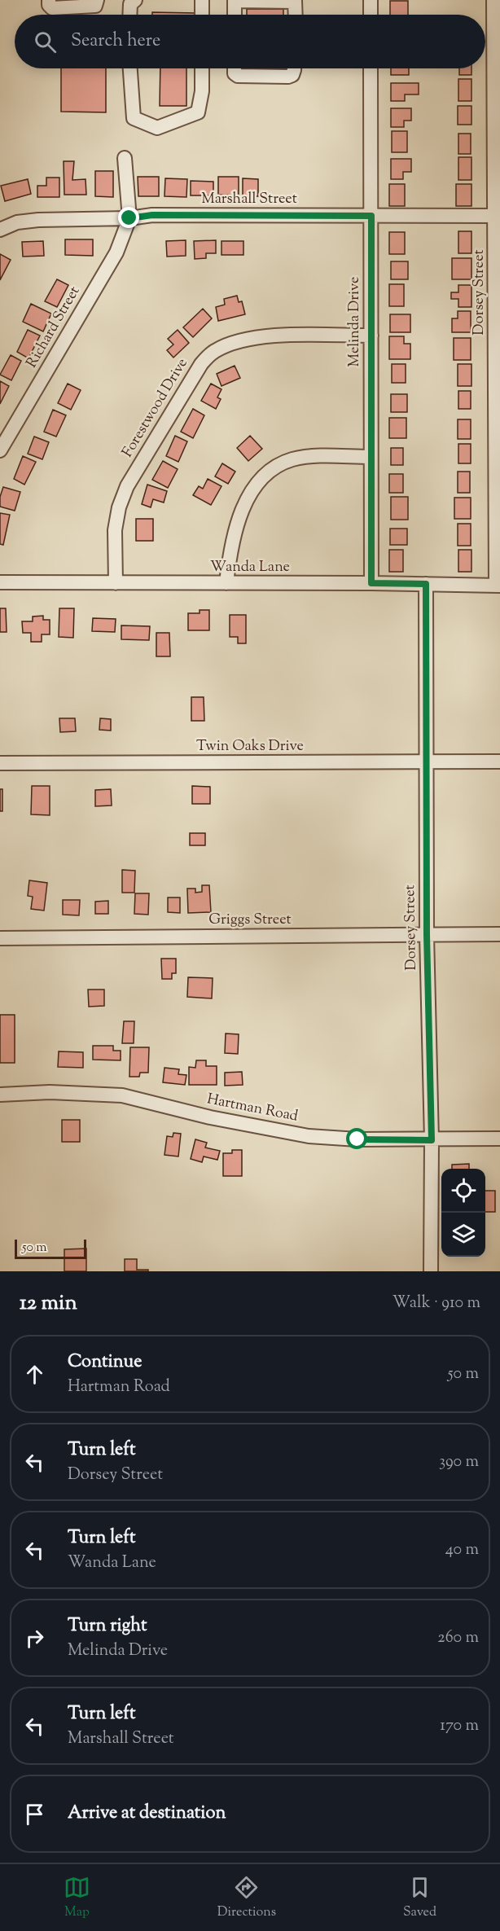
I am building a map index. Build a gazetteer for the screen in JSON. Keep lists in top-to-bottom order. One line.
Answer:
{"streets":{"street":["Marshall Street","Dorsey Street","Melinda Drive","Richard Street","Forestwood Drive","Wanda Lane","Twin Oaks Drive","Griggs Street","Hartman Road"]},"crossings":[["Marshall Street","Dorsey Street"],["Marshall Street","Melinda Drive"],["Marshall Street","Richard Street"],["Dorsey Street","Wanda Lane"],["Dorsey Street","Twin Oaks Drive"],["Dorsey Street","Griggs Street"],["Dorsey Street","Hartman Road"],["Melinda Drive","Forestwood Drive"],["Melinda Drive","Wanda Lane"],["Forestwood Drive","Wanda Lane"]],"scale_bar":"50 m","page":{"search":"Search here","scale":"50 m","heading":["12 min","Walk · 910 m"],"list":[["Continue","Hartman Road","50 m"],["Turn left","Dorsey Street","390 m"],["Turn left","Wanda Lane","40 m"],["Turn right","Melinda Drive","260 m"],["Turn left","Marshall Street","170 m"],"Arrive at destination"],"nav":["Map","Directions","Saved"]}}
